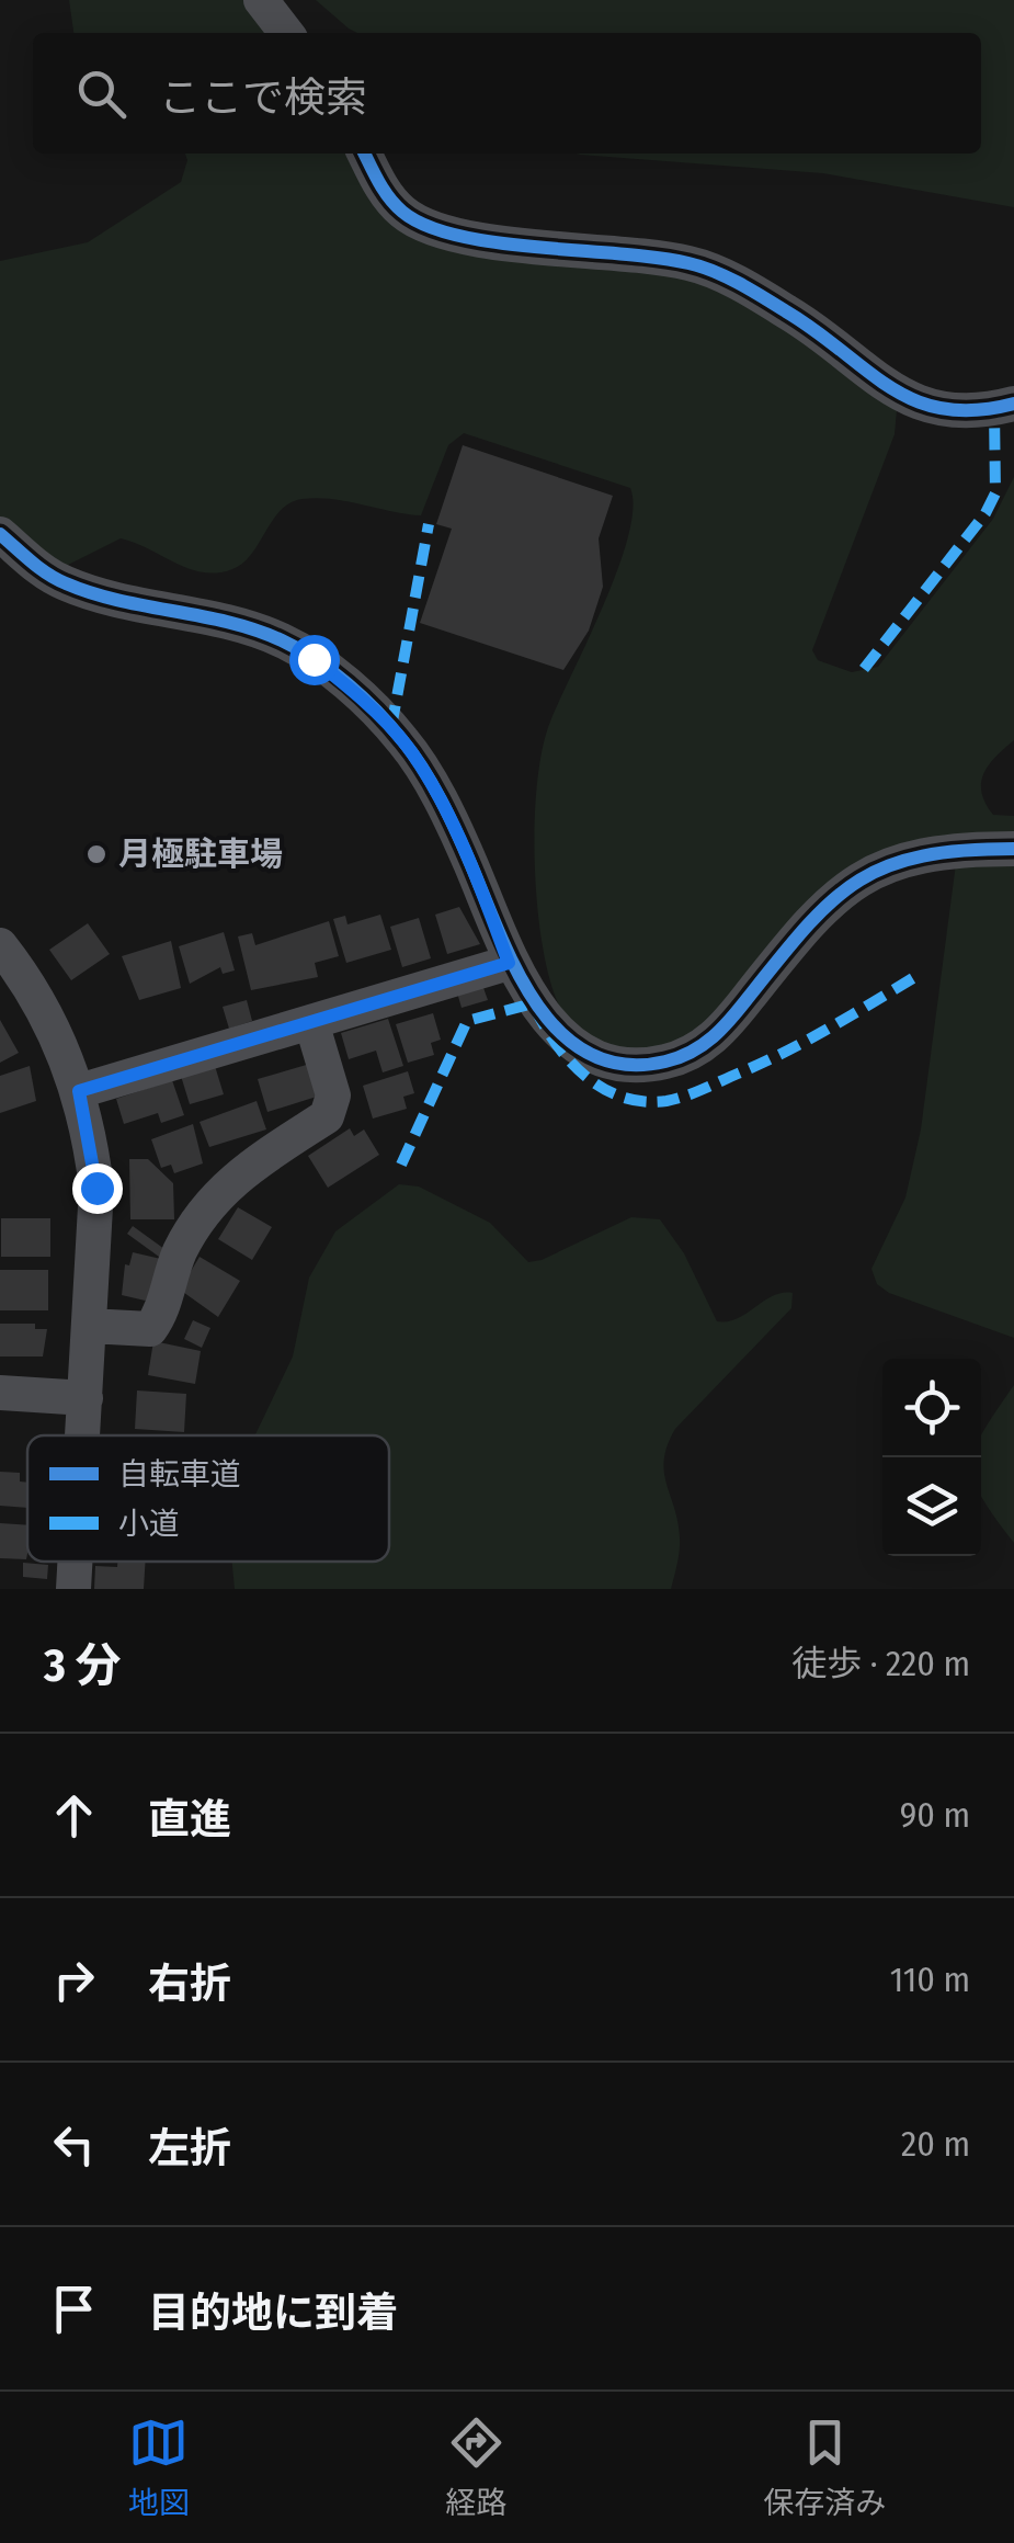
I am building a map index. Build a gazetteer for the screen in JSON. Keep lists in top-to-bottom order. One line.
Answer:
{"places":["月極駐車場"],"legend":["自転車道","小道"],"page":{"search":"ここで検索","heading":["3 分","徒歩 · 220 m"],"list":[["直進","90 m"],["右折","110 m"],["左折","20 m"],"目的地に到着"],"nav":["地図","経路","保存済み"]}}
